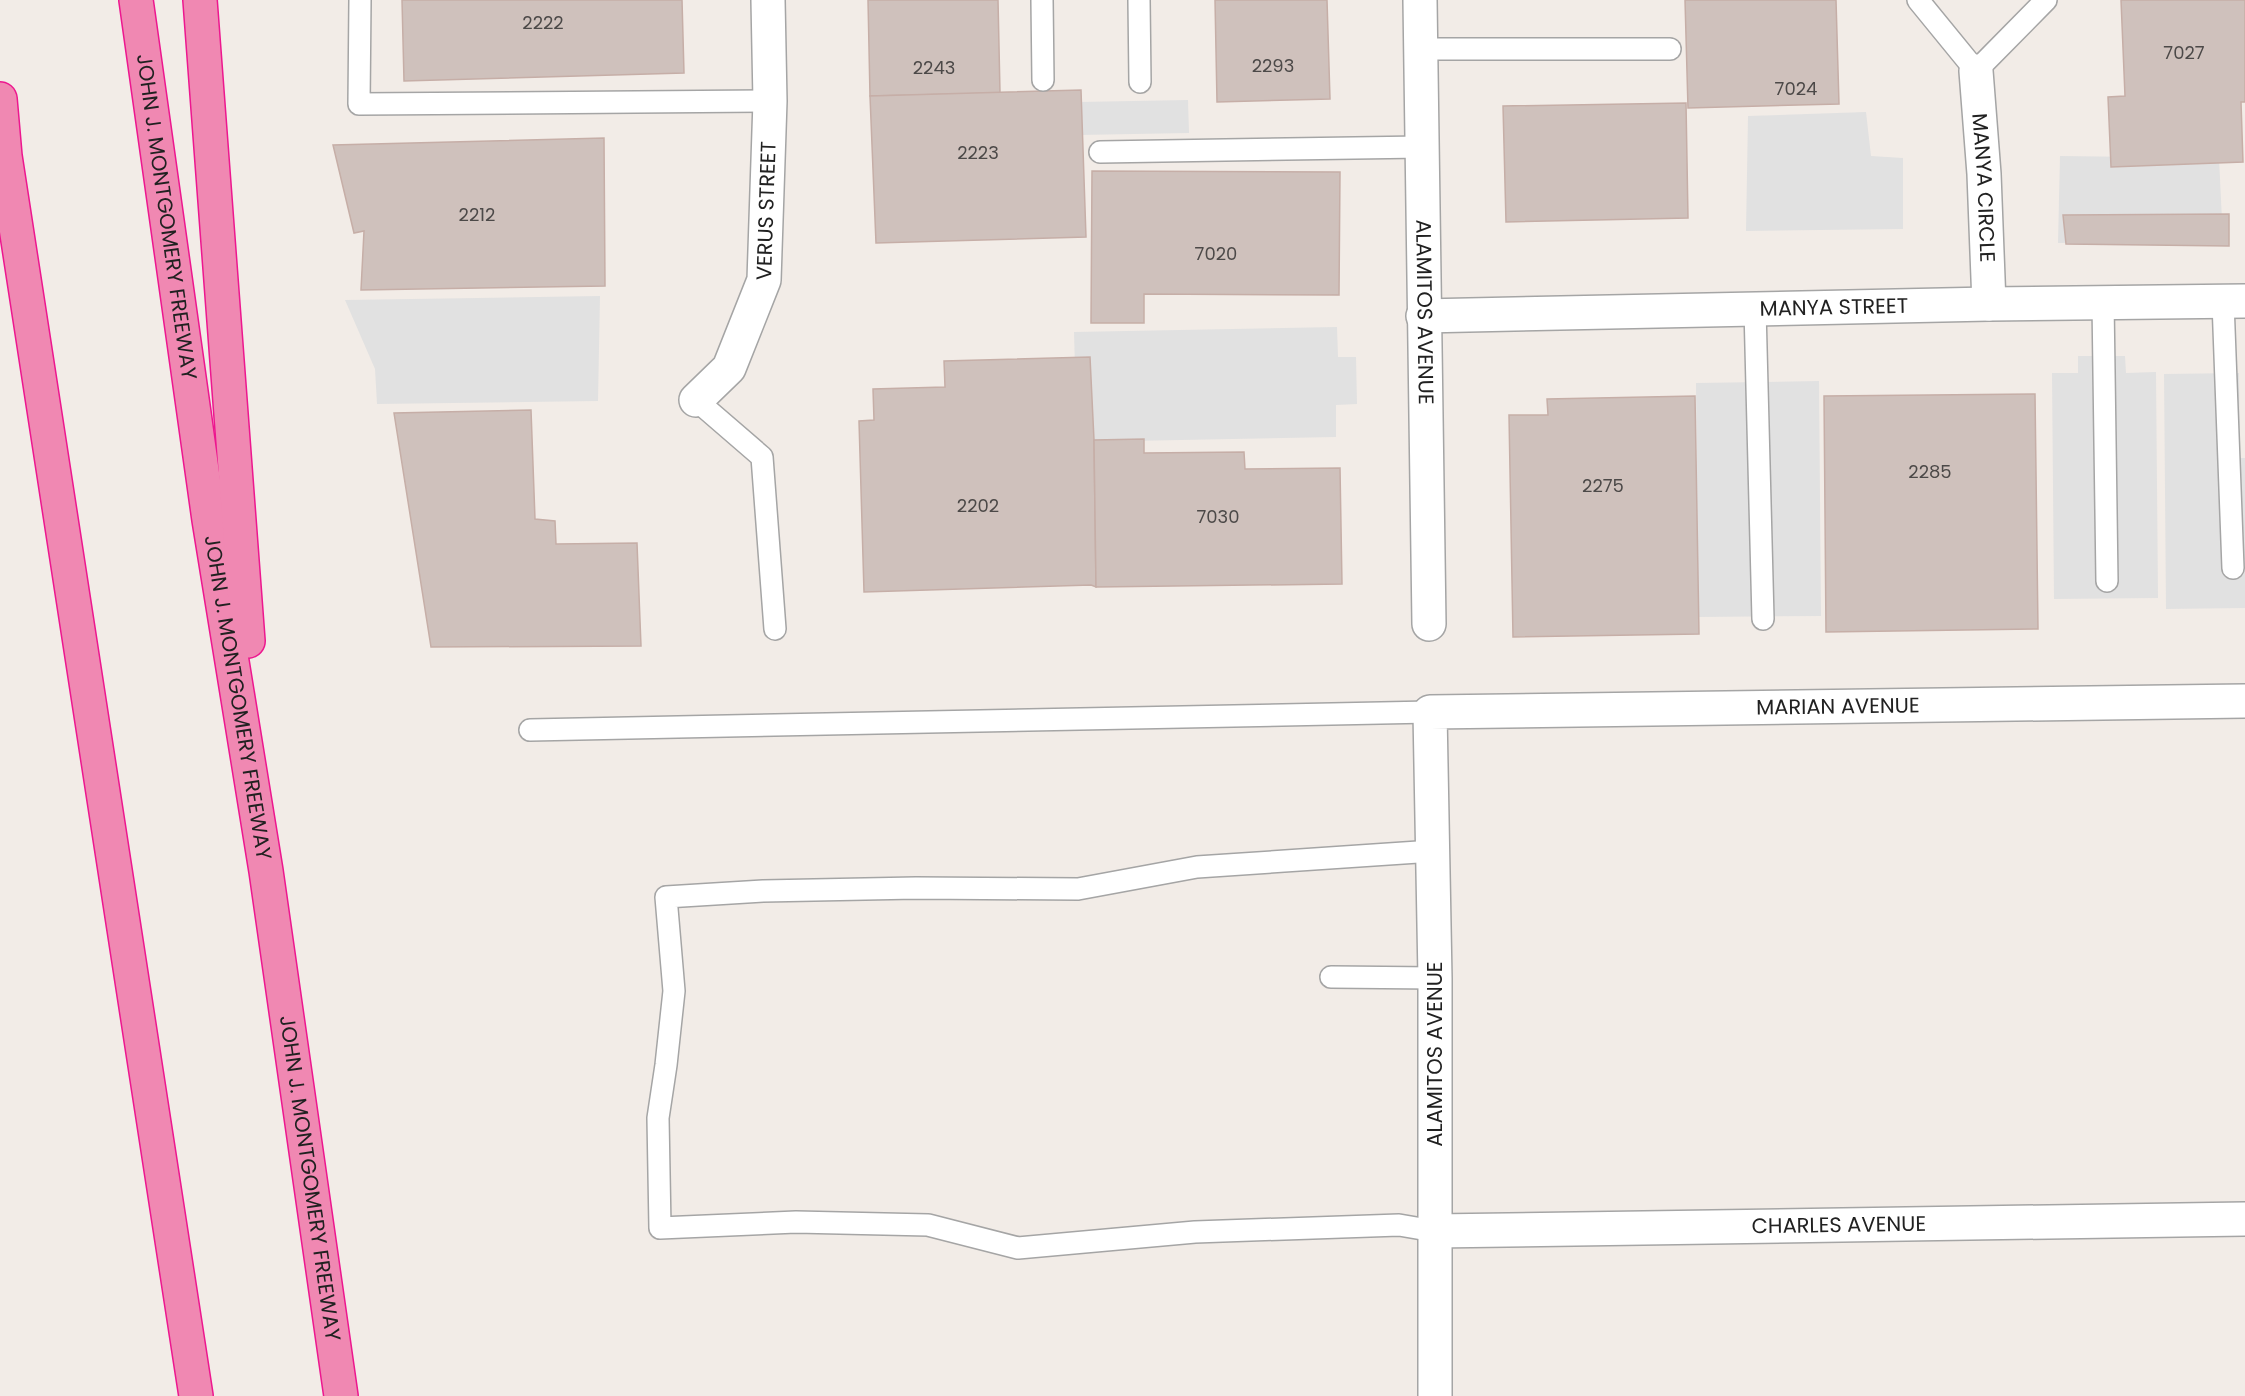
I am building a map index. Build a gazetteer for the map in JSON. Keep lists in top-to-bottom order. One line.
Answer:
{"streets":{"highway":["JOHN J. MONTGOMERY FREEWAY"],"street":["MANYA CIRCLE","VERUS STREET","MANYA STREET","ALAMITOS AVENUE","MARIAN AVENUE","CHARLES AVENUE"]},"crossings":[["MANYA CIRCLE","MANYA STREET"],["MANYA STREET","ALAMITOS AVENUE"],["ALAMITOS AVENUE","MARIAN AVENUE"],["ALAMITOS AVENUE","CHARLES AVENUE"]],"house_numbers":["2222","7027","2293","2243","7024","2223","2212","7020","2285","2275","2202","7030"]}
